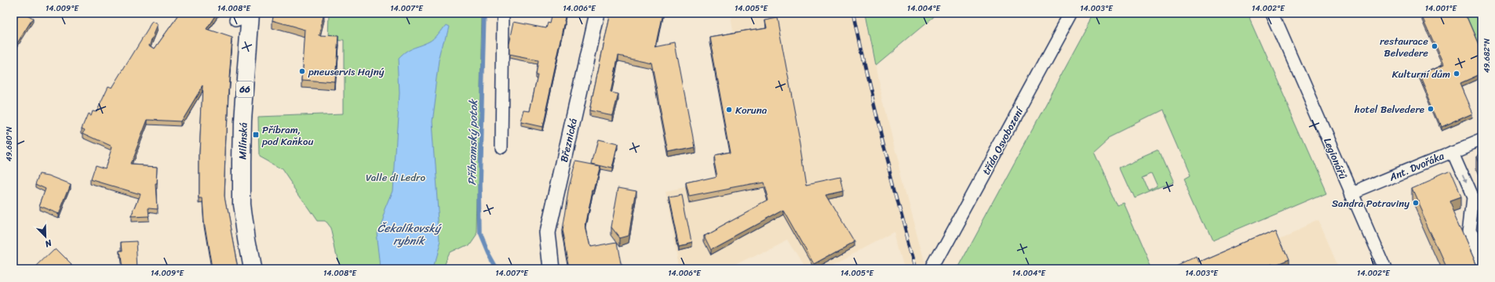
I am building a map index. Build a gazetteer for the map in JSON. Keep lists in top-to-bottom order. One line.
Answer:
{"streets":{"main road":["66","Milínská"],"street":["Březnická","třída Osvobození","Legionářů","Ant. Dvořáka"]},"crossings":[["Legionářů","Ant. Dvořáka"]],"water":["Příbramský potok","Čekalíkovský rybník"],"parks":["Valle di Ledro"],"places":{"other":["restaurace Belvedere","pneuservis Hajný","Kulturní dům","hotel Belvedere","Koruna","Sandra Potraviny"],"transit":["Příbram, pod Kaňkou"]},"north":"bottom right","coordinates":["14.009°E","14.008°E","14.007°E","14.006°E","14.005°E","14.004°E","14.003°E","14.002°E","14.001°E","49.682°N","49.680°N"]}
